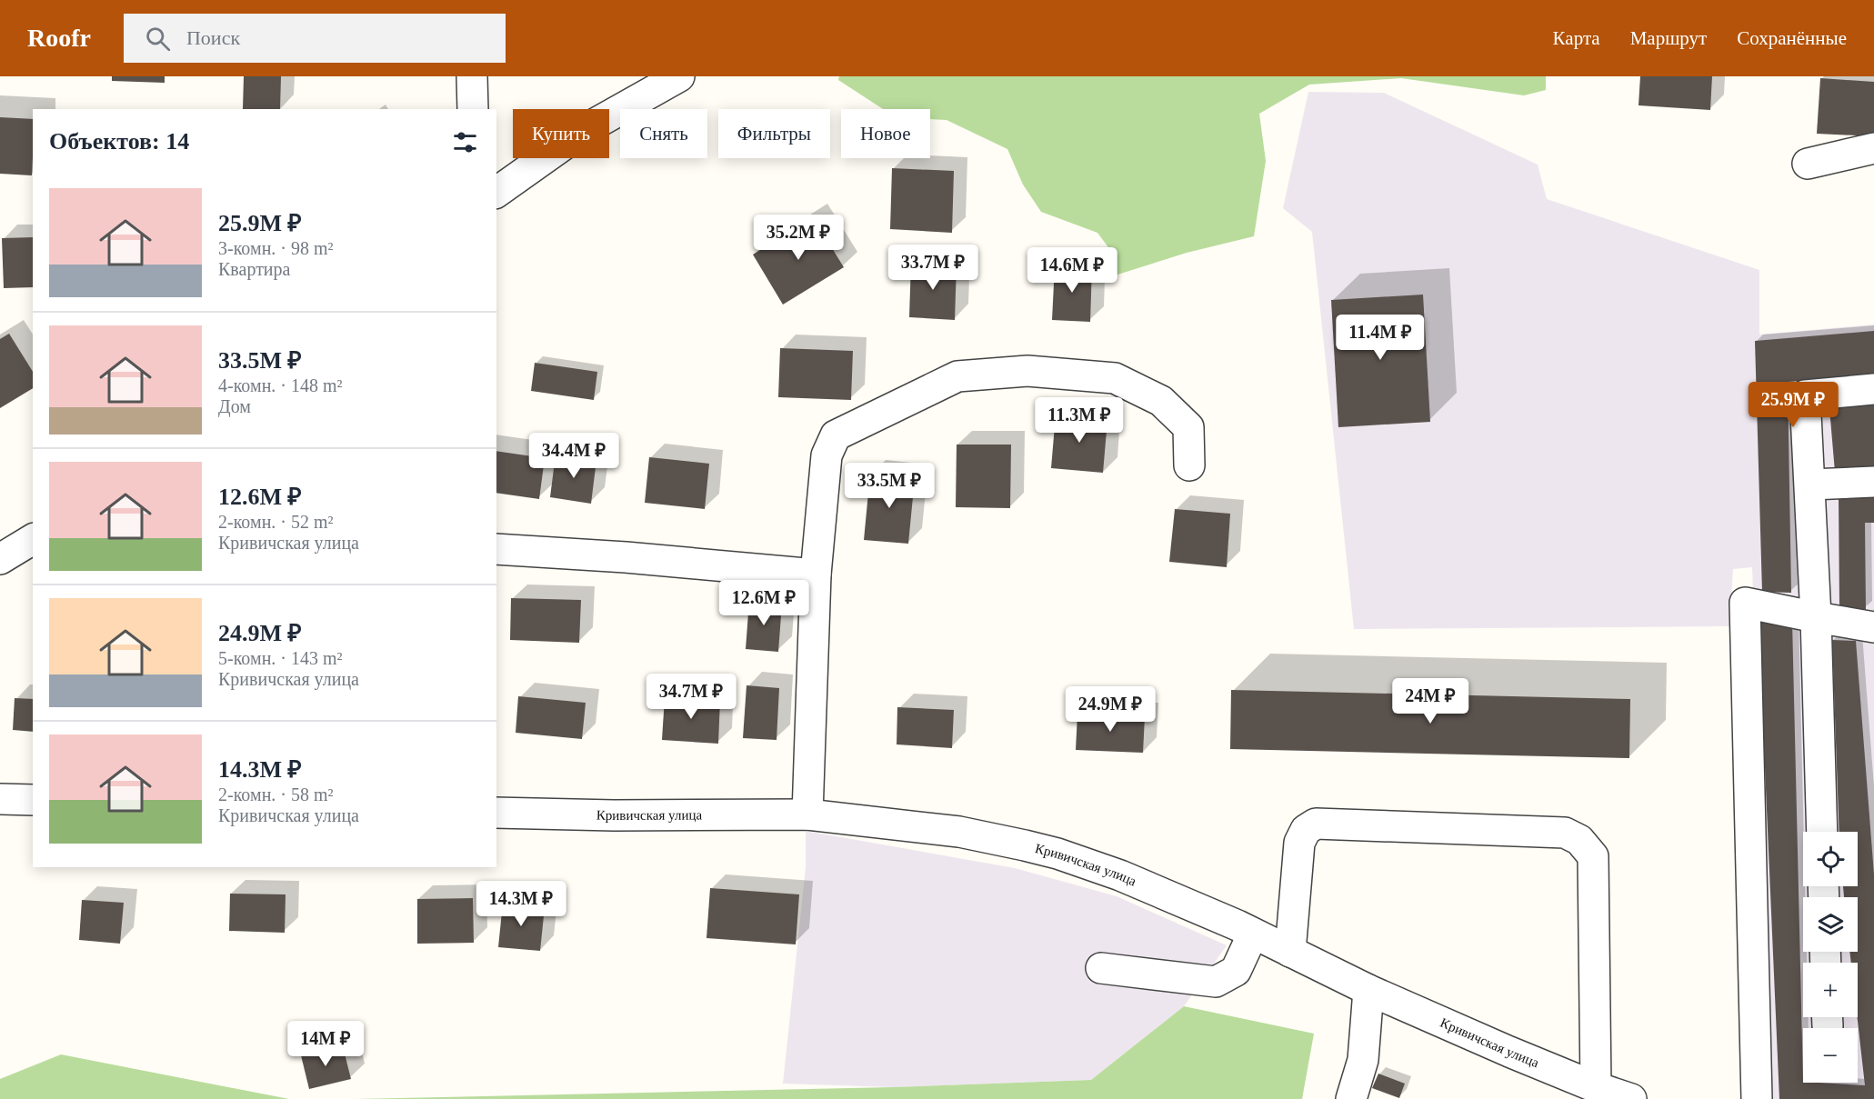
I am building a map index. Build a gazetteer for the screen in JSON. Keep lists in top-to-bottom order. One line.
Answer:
{"streets":{"street":["Кривичская улица"]},"page":{"header":"Roofr","search":"Поиск","nav":["Карта","Маршрут","Сохранённые"],"chip":["Купить","Снять","Фильтры","Новое"],"heading":"Объектов: 14","list":[{"name":"25.9M ₽","note":"3-комн. · 98 m² · Квартира"},{"name":"33.5M ₽","note":"4-комн. · 148 m² · Дом"},{"name":"12.6M ₽","note":"2-комн. · 52 m² · Кривичская улица"},{"name":"24.9M ₽","note":"5-комн. · 143 m² · Кривичская улица"},{"name":"14.3M ₽","note":"2-комн. · 58 m² · Кривичская улица"}],"price":["35.2M ₽","33.7M ₽","14.6M ₽","11.4M ₽","25.9M ₽","11.3M ₽","34.4M ₽","33.5M ₽","12.6M ₽","34.7M ₽","24M ₽","24.9M ₽","14.3M ₽","14M ₽"],"map_buttons":["+","−"]}}
